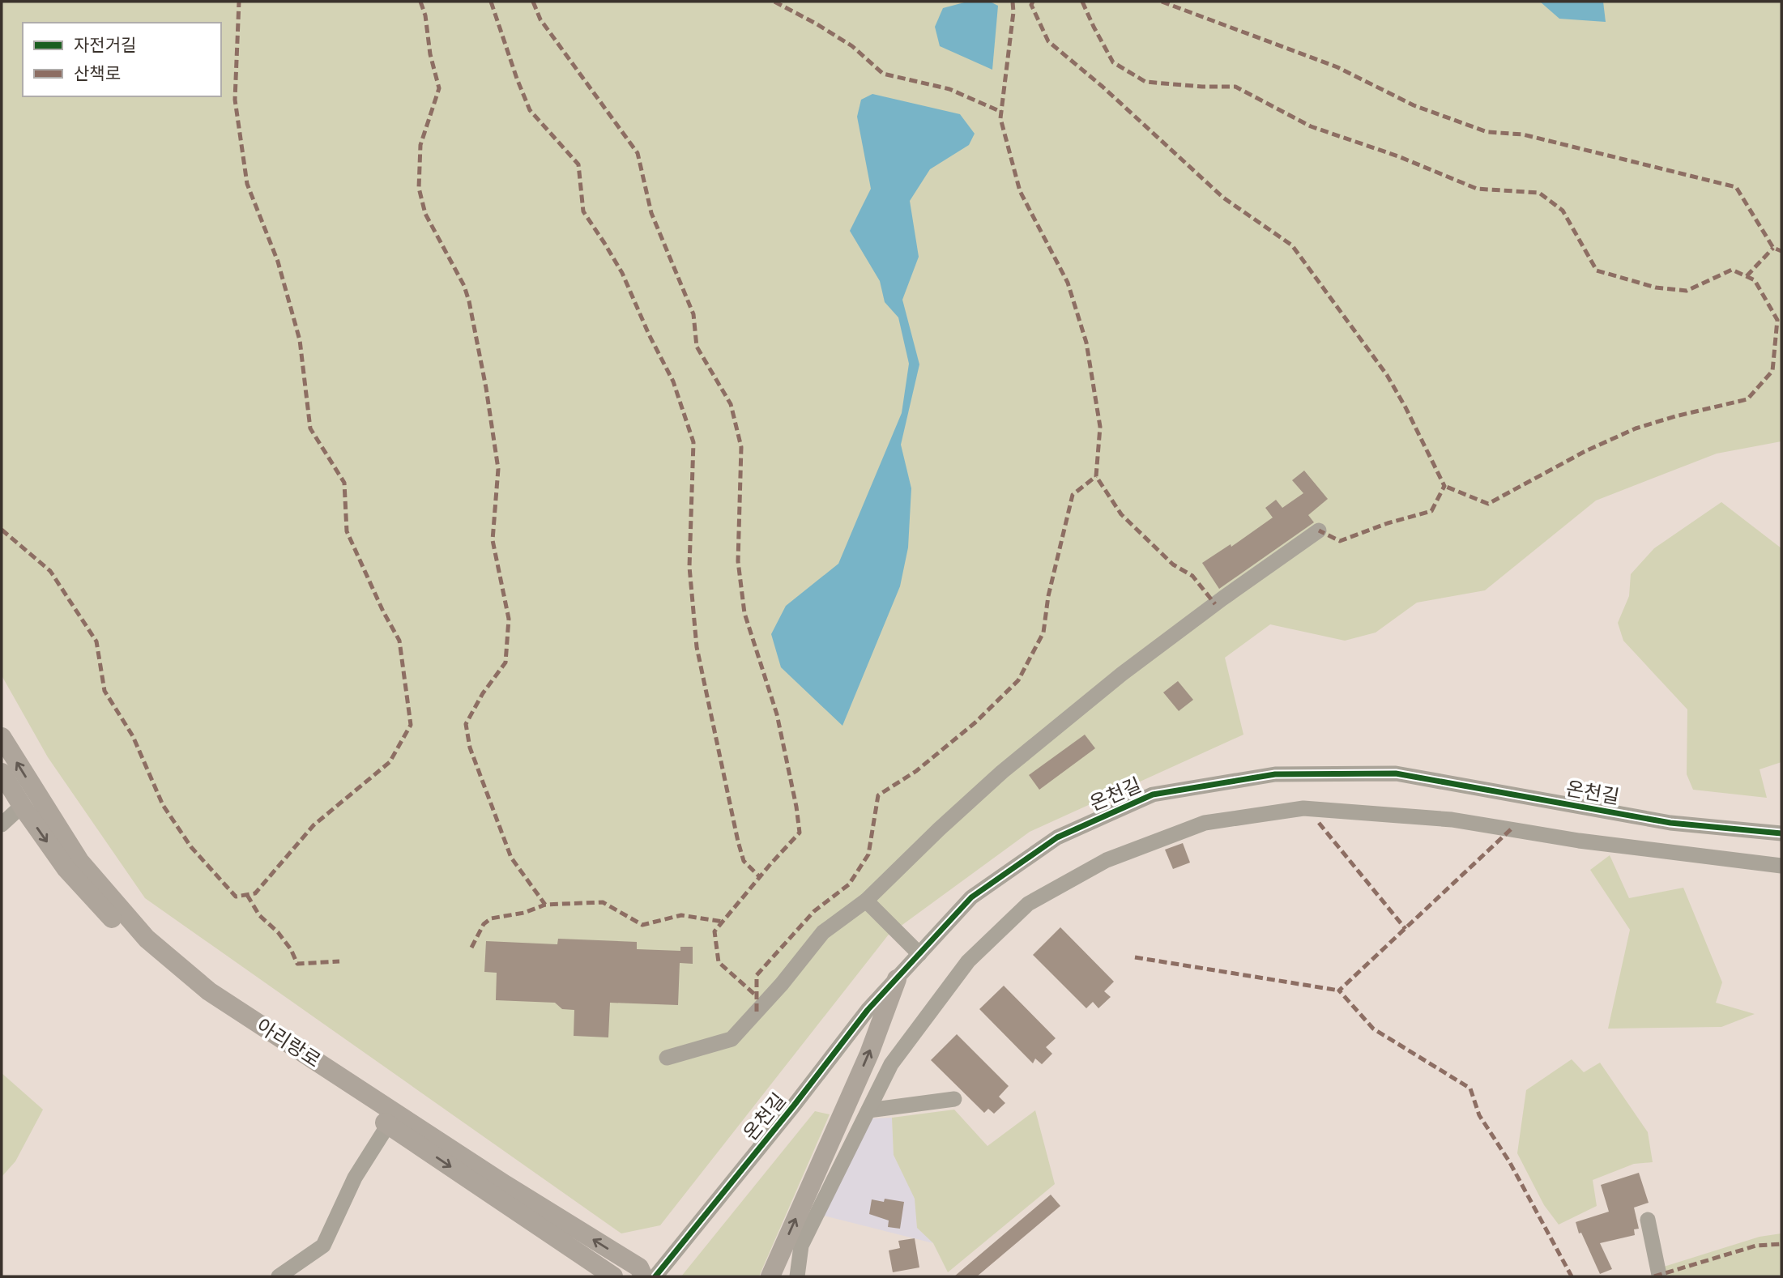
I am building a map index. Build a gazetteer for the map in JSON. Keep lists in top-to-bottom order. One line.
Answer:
{"streets":{"main road":["아리랑로"],"street":["온천길"]},"legend":["자전거길","산책로"]}
